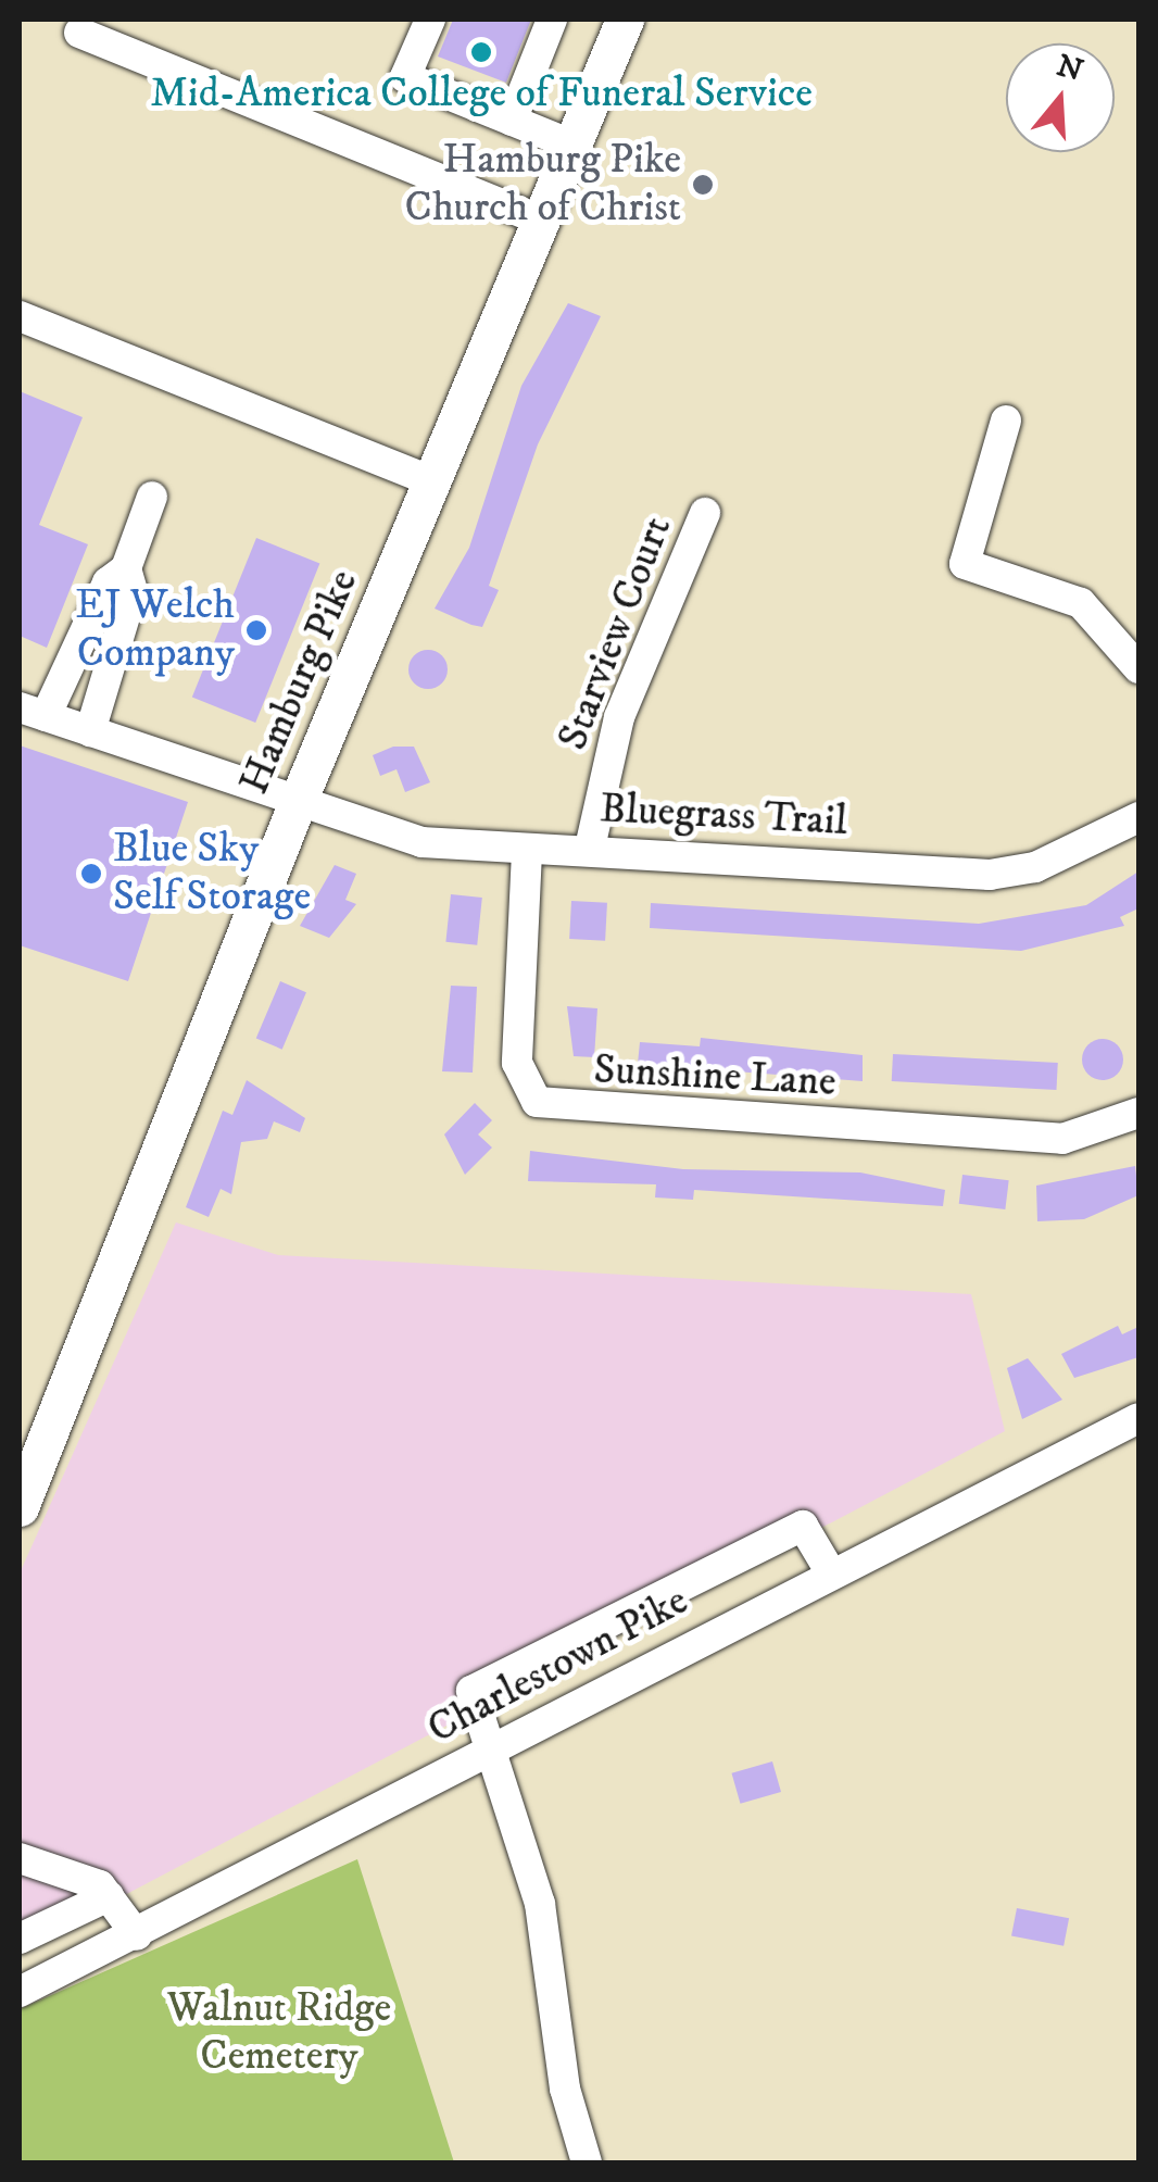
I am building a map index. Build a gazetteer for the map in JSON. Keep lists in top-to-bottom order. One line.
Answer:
{"streets":{"main road":["Hamburg Pike"],"street":["Starview Court","Bluegrass Trail","Sunshine Lane","Charlestown Pike"]},"crossings":[["Starview Court","Bluegrass Trail"],["Hamburg Pike","Bluegrass Trail"],["Bluegrass Trail","Sunshine Lane"]],"parks":["Walnut Ridge Cemetery"],"places":["Mid-America College of Funeral Service","Hamburg Pike Church of Christ","EJ Welch Company","Blue Sky Self Storage"],"north":"top"}
